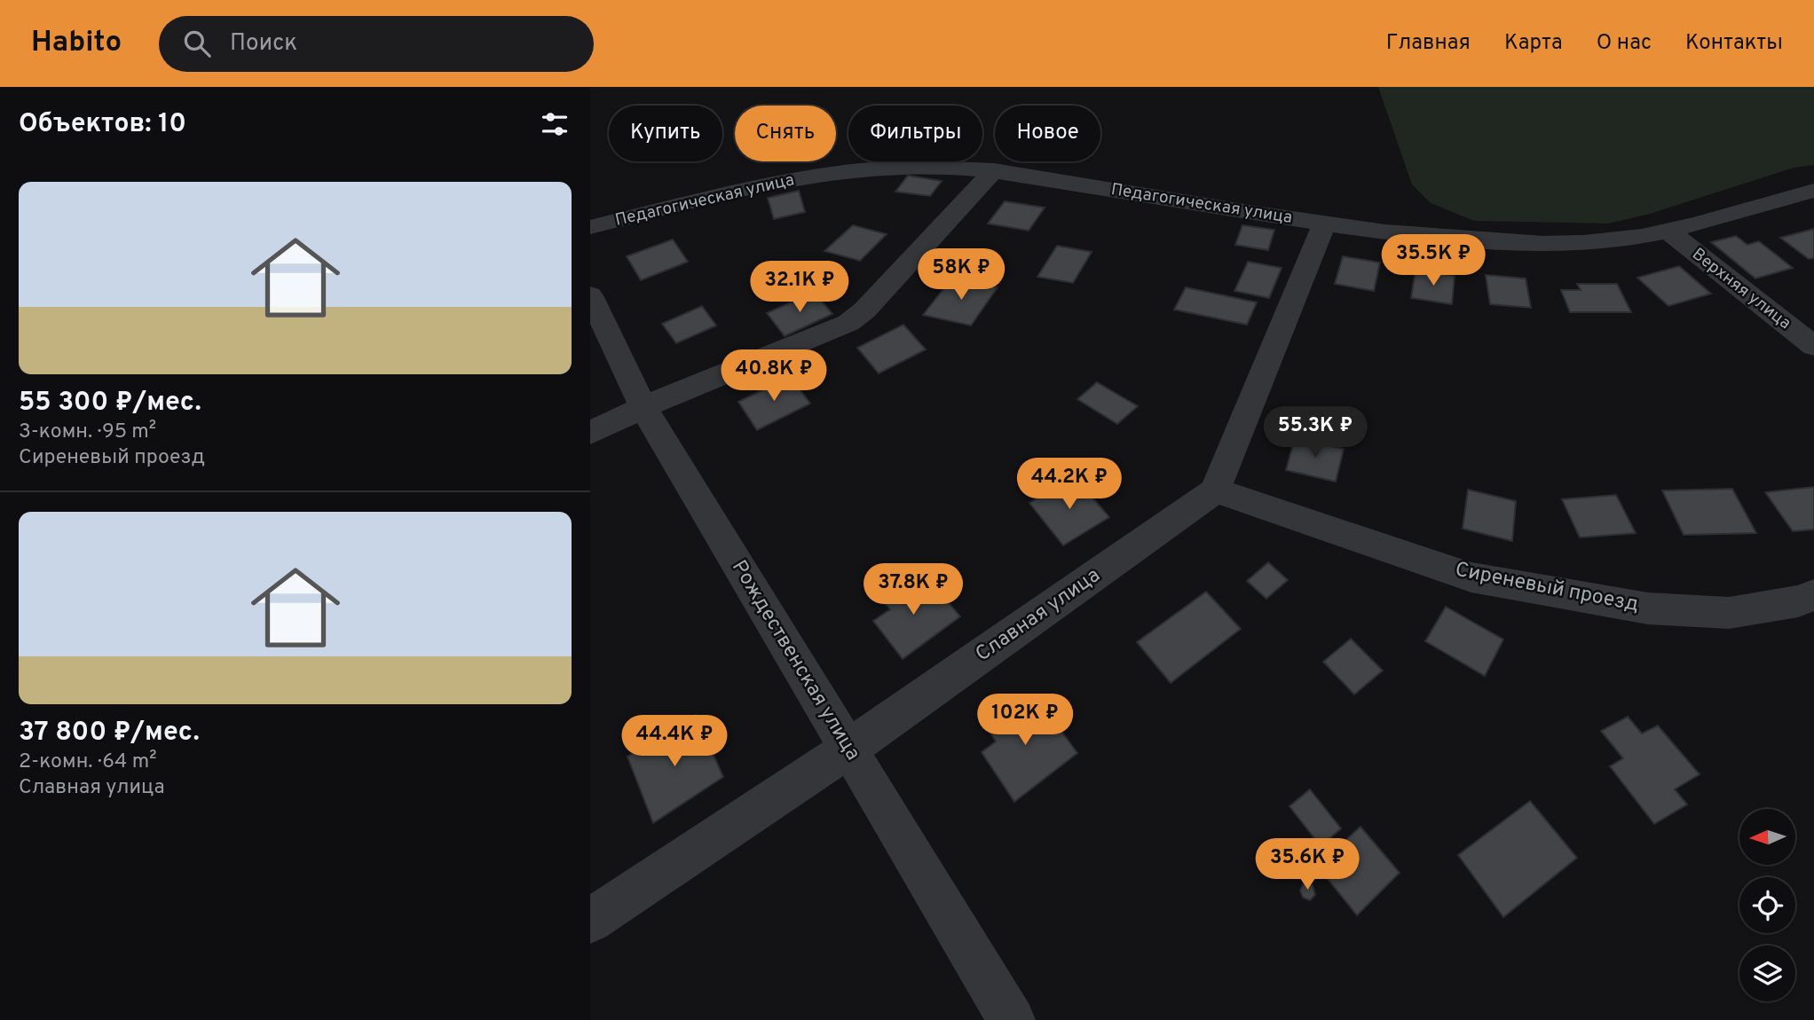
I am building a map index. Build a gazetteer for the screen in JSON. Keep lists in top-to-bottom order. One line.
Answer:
{"streets":{"street":["Педагогическая улица","Верхняя улица","Сиреневый проезд","Славная улица","Рождественская улица"]},"crossings":[["Педагогическая улица","Верхняя улица"],["Сиреневый проезд","Славная улица"],["Славная улица","Рождественская улица"]],"north":"left","page":{"header":"Habito","search":"Поиск","nav":["Главная","Карта","О нас","Контакты"],"heading":"Объектов: 10","chip":["Купить","Снять","Фильтры","Новое"],"list":[{"name":"55 300 ₽/мес.","note":"3-комн. · 95 m² · Сиреневый проезд"},{"name":"37 800 ₽/мес.","note":"2-комн. · 64 m² · Славная улица"}],"price":["35.5K ₽","58K ₽","32.1K ₽","40.8K ₽","55.3K ₽","44.2K ₽","37.8K ₽","102K ₽","44.4K ₽","35.6K ₽"]}}
